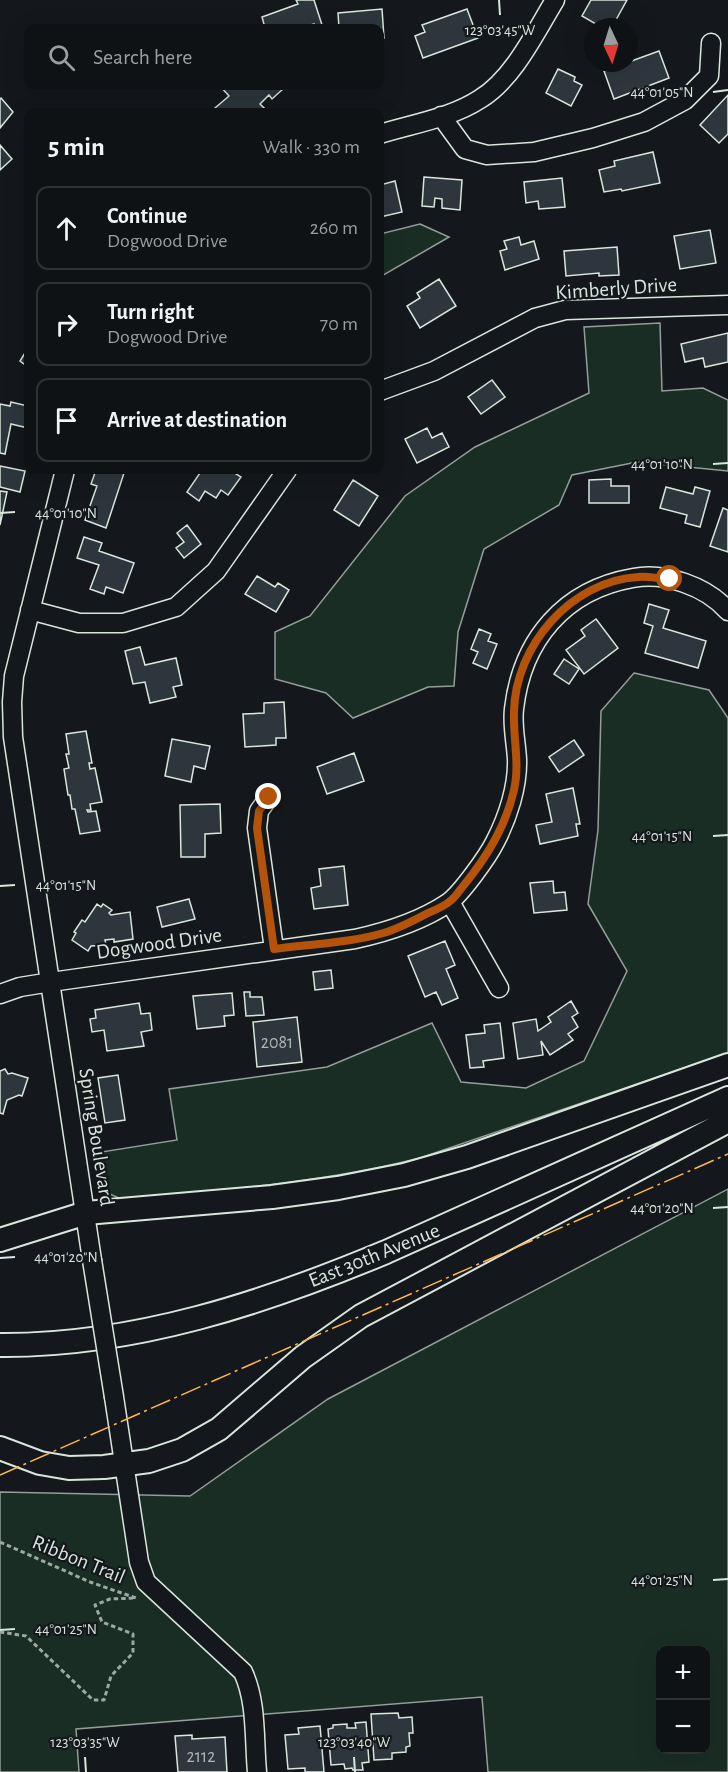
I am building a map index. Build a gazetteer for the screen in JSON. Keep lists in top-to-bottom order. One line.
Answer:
{"streets":{"main road":["East 30th Avenue"],"street":["Kimberly Drive","Dogwood Drive","Spring Boulevard"],"path":["Ribbon Trail"]},"crossings":[["Dogwood Drive","Spring Boulevard"]],"house_numbers":["2081","2112"],"north":"bottom","page":{"search":"Search here","heading":["5 min","Walk · 330 m"],"list":[["Continue","Dogwood Drive","260 m"],["Turn right","Dogwood Drive","70 m"],"Arrive at destination"],"map_buttons":["+","−"]},"coordinates":["123°03'45\"W","44°01'05\"N","44°01'10\"N","44°01'15\"N","44°01'20\"N","44°01'25\"N","123°03'35\"W","123°03'40\"W"]}
